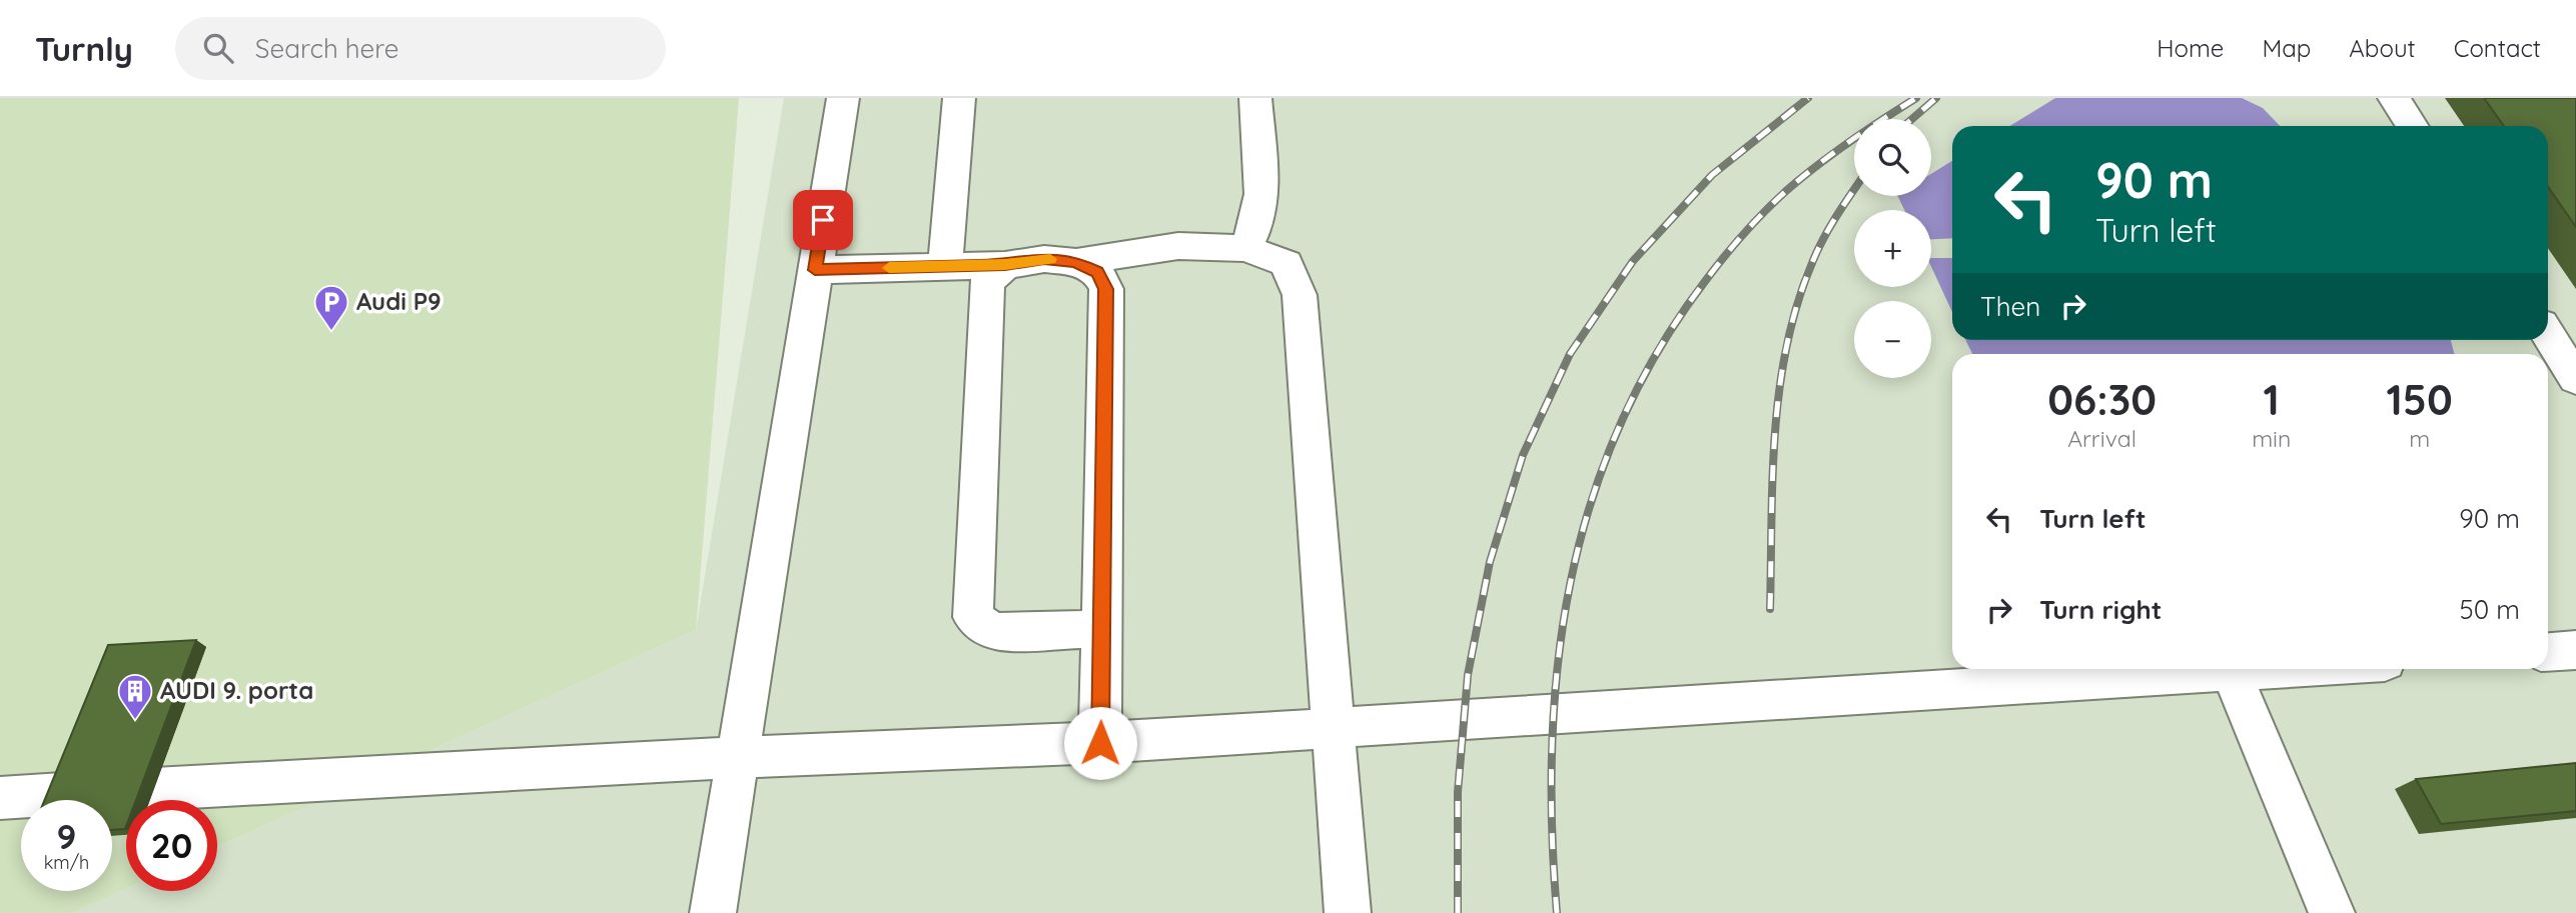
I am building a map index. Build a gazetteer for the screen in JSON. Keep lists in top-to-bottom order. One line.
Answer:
{"places":{"parking":["Audi P9"],"building":["AUDI 9. porta"]},"page":{"header":"Turnly","search":"Search here","nav":["Home","Map","About","Contact"],"map_buttons":["+","−"],"turn":["90 m","Turn left"],"then":"Then","eta":["06:30","Arrival","1","min","150","m"],"list":[{"name":"Turn left","value":"90 m"},{"name":"Turn right","value":"50 m"}],"speed":"9 km/h","limit":"20"}}
